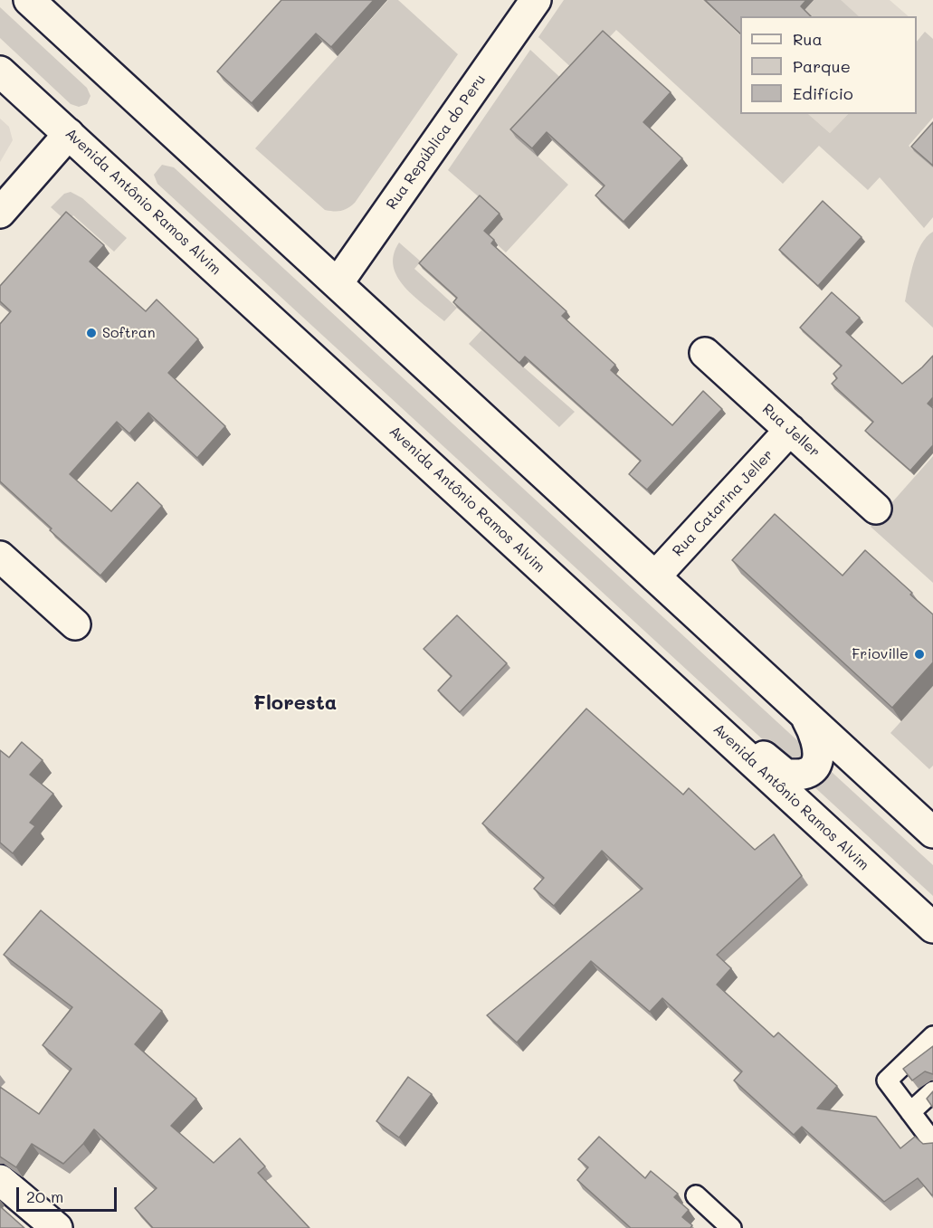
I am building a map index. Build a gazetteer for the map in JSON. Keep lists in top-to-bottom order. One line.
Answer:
{"streets":{"street":["Rua República do Peru","Avenida Antônio Ramos Alvim","Rua Jeller","Rua Catarina Jeller"]},"crossings":[["Rua Jeller","Rua Catarina Jeller"]],"districts":["Floresta"],"places":["Softran","Frioville"],"legend":["Rua","Parque","Edifício"],"scale_bar":"20 m"}
